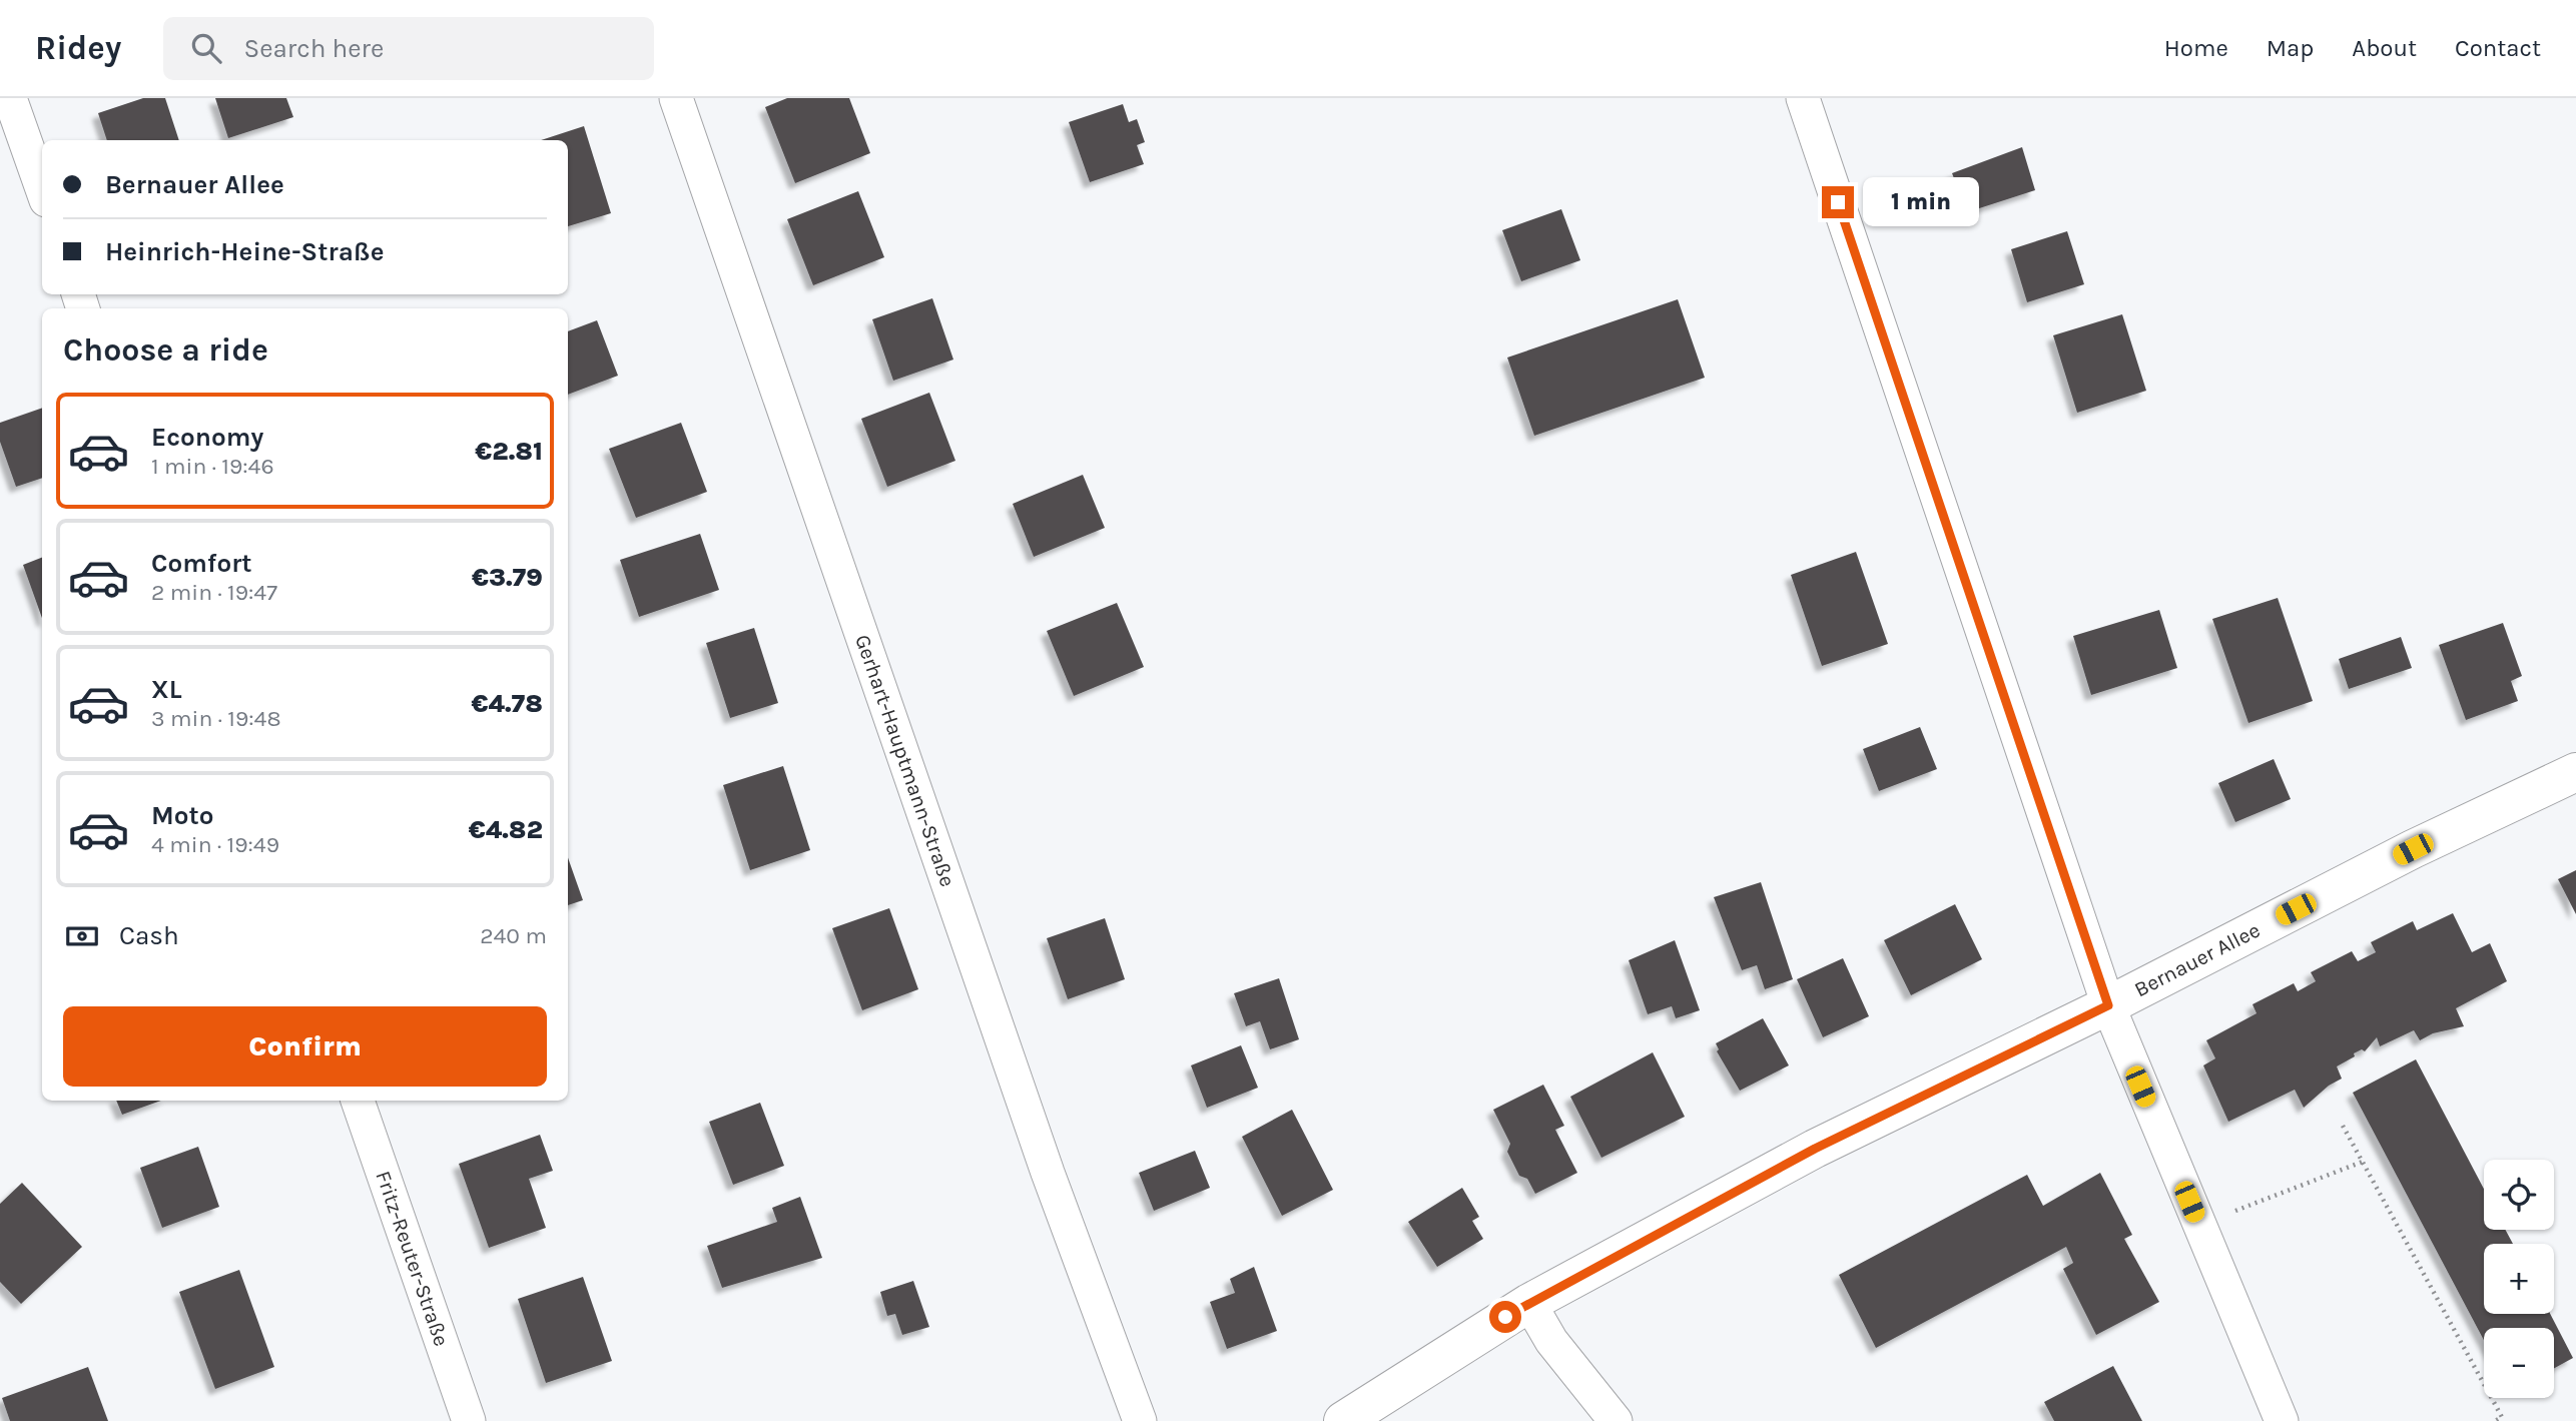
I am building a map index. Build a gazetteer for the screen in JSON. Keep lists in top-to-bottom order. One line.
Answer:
{"streets":{"main road":["Bernauer Allee"],"street":["Gerhart-Hauptmann-Straße","Fritz-Reuter-Straße"]},"page":{"header":"Ridey","search":"Search here","nav":["Home","Map","About","Contact"],"banner":["Bernauer Allee","Heinrich-Heine-Straße"],"bubble":"1 min","heading":"Choose a ride","list":[{"name":"Economy","note":"1 min · 19:46","value":"€2.81"},{"name":"Comfort","note":"2 min · 19:47","value":"€3.79"},{"name":"XL","note":"3 min · 19:48","value":"€4.78"},{"name":"Moto","note":"4 min · 19:49","value":"€4.82"}],"pay":["Cash","240 m"],"buttons":"Confirm","map_buttons":["+","−"]}}
